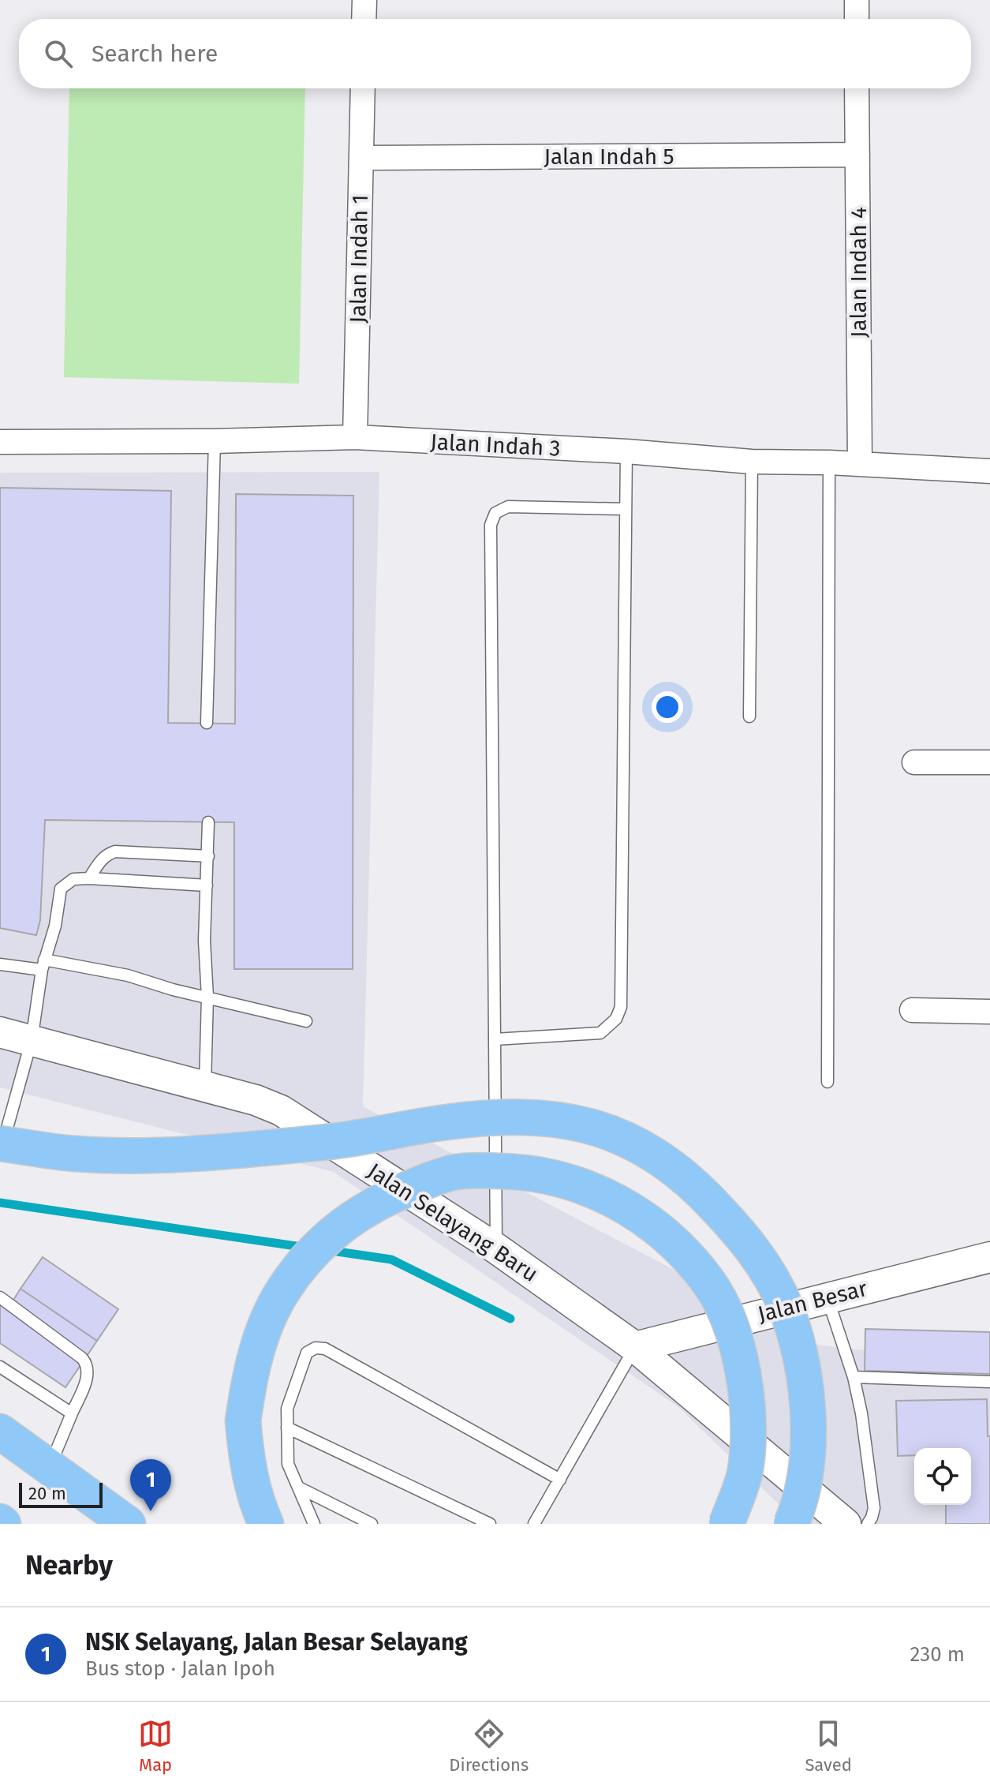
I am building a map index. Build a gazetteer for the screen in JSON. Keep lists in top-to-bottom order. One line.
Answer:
{"streets":{"street":["Jalan Indah 5","Jalan Indah 1","Jalan Indah 4","Jalan Indah 3","Jalan Selayang Baru","Jalan Besar"]},"crossings":[["Jalan Indah 5","Jalan Indah 1"],["Jalan Indah 5","Jalan Indah 4"],["Jalan Indah 1","Jalan Indah 3"],["Jalan Indah 4","Jalan Indah 3"],["Jalan Selayang Baru","Jalan Besar"]],"scale_bar":"20 m","page":{"search":"Search here","pins":"1","scale":"20 m","heading":"Nearby","list":[{"mark":"1","name":"NSK Selayang, Jalan Besar Selayang","note":"Bus stop · Jalan Ipoh","value":"230 m"}],"nav":["Map","Directions","Saved"]}}
